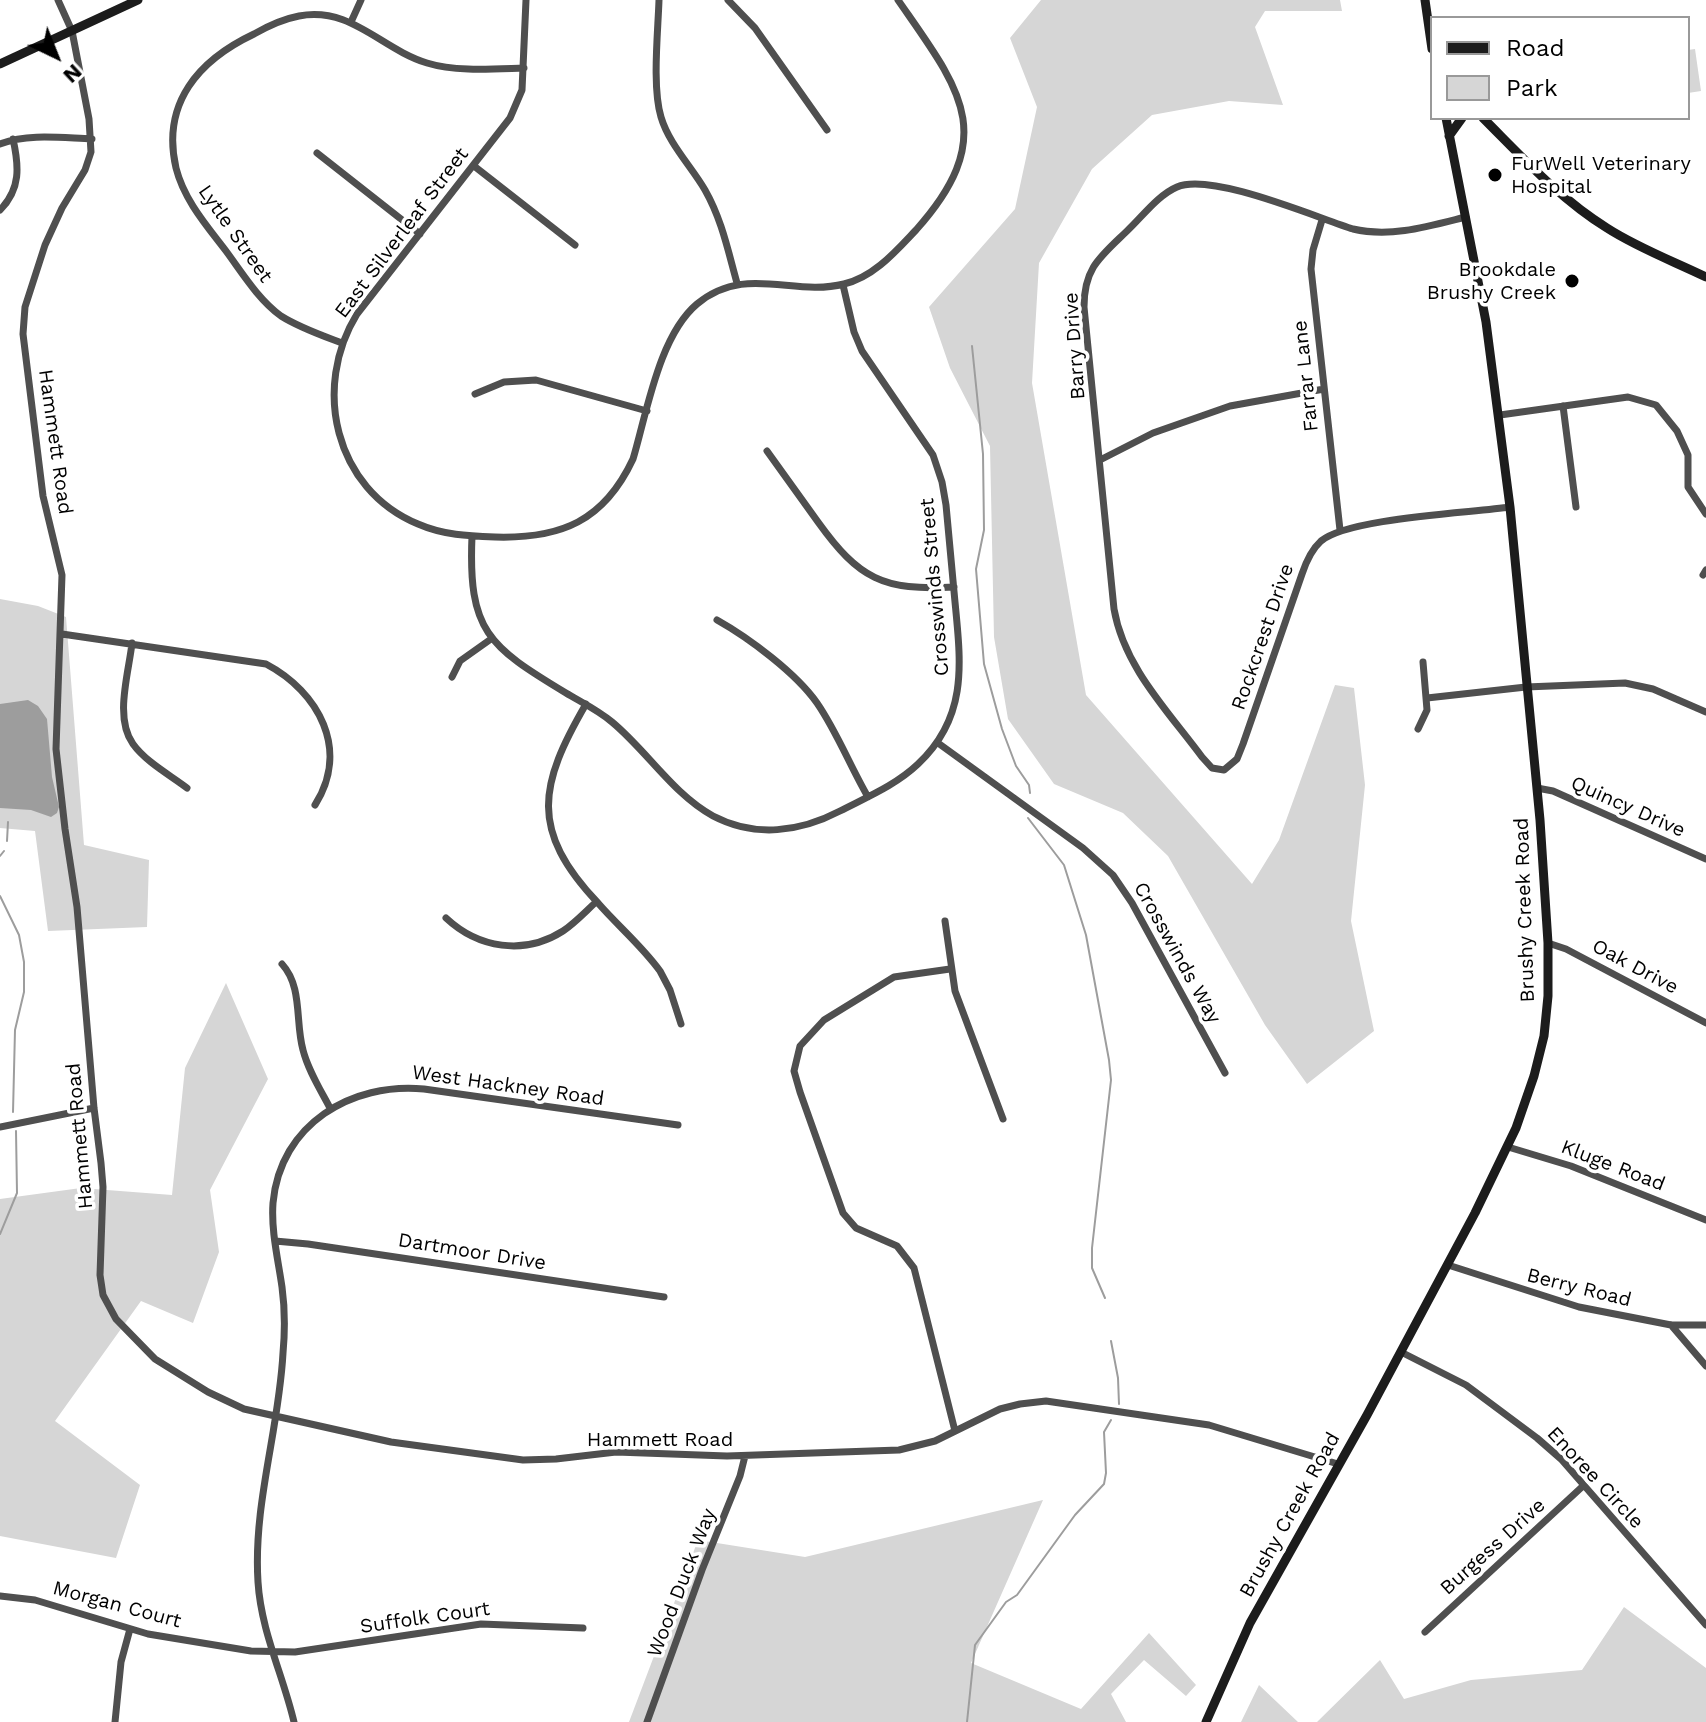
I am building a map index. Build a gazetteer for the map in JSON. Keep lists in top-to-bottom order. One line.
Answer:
{"streets":{"main road":["Brushy Creek Road"],"street":["East Silverleaf Street","Lytle Street","Barry Drive","Farrar Lane","Hammett Road","Crosswinds Street","Rockcrest Drive","Quincy Drive","Crosswinds Way","Oak Drive","West Hackney Road","Kluge Road","Dartmoor Drive","Berry Road","Enoree Circle","Burgess Drive","Wood Duck Way","Morgan Court","Suffolk Court"]},"crossings":[["East Silverleaf Street","Lytle Street"],["East Silverleaf Street","Crosswinds Street"],["Barry Drive","Farrar Lane"],["Barry Drive","Rockcrest Drive"],["Barry Drive","Brushy Creek Road"],["Farrar Lane","Rockcrest Drive"],["Hammett Road","Brushy Creek Road"],["Hammett Road","West Hackney Road"],["Hammett Road","Wood Duck Way"],["Crosswinds Street","Crosswinds Way"],["Quincy Drive","Brushy Creek Road"],["Brushy Creek Road","Oak Drive"],["Brushy Creek Road","Kluge Road"],["Brushy Creek Road","Berry Road"],["Brushy Creek Road","Enoree Circle"],["West Hackney Road","Dartmoor Drive"],["West Hackney Road","Morgan Court"],["West Hackney Road","Suffolk Court"],["Enoree Circle","Burgess Drive"],["Morgan Court","Suffolk Court"]],"places":["FurWell Veterinary Hospital","Brookdale Brushy Creek"],"legend":["Road","Park"],"north":"bottom right"}
